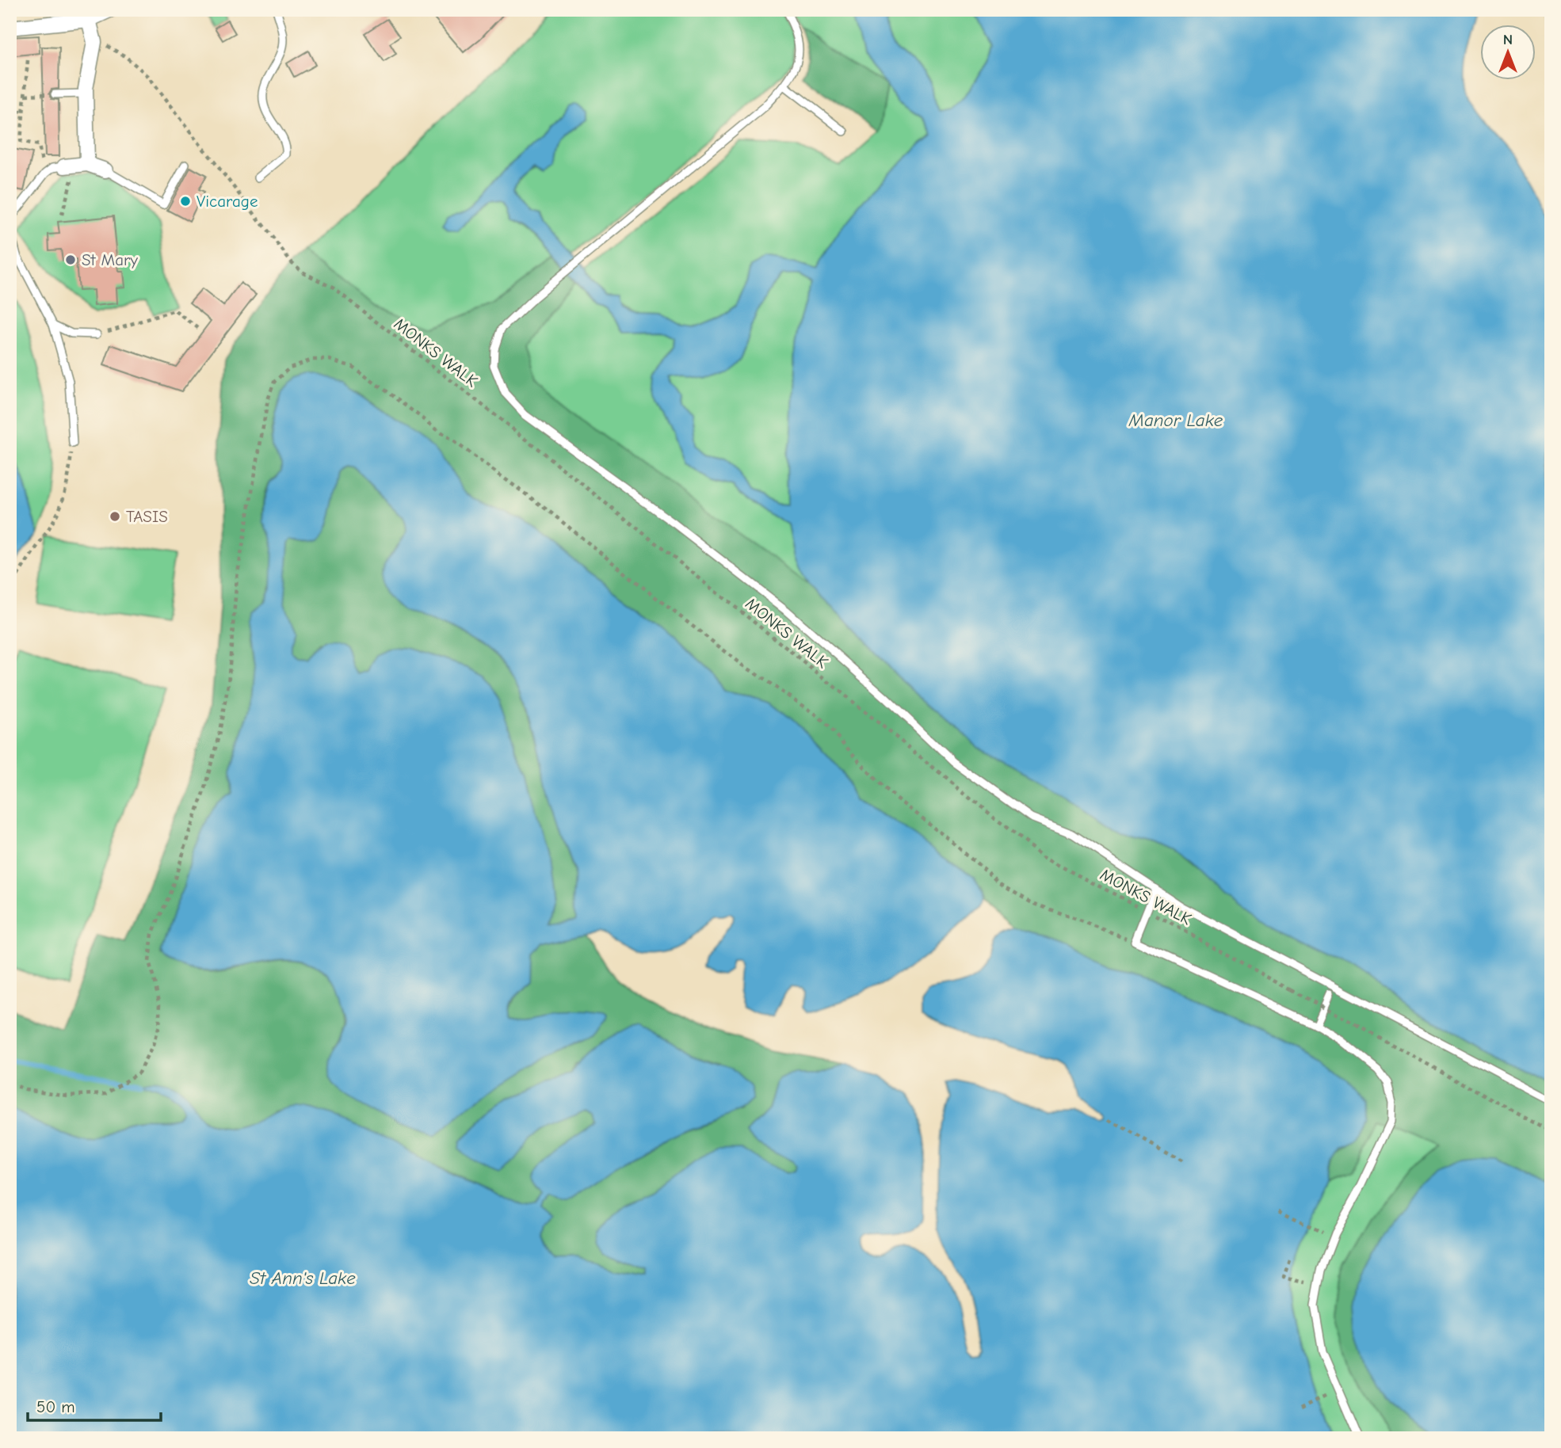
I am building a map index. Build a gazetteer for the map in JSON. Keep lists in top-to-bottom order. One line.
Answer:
{"streets":{"path":["MONKS WALK"]},"water":["Manor Lake","St Ann's Lake"],"places":["Vicarage","St Mary","TASIS"],"scale_bar":"50 m","north":"top"}
